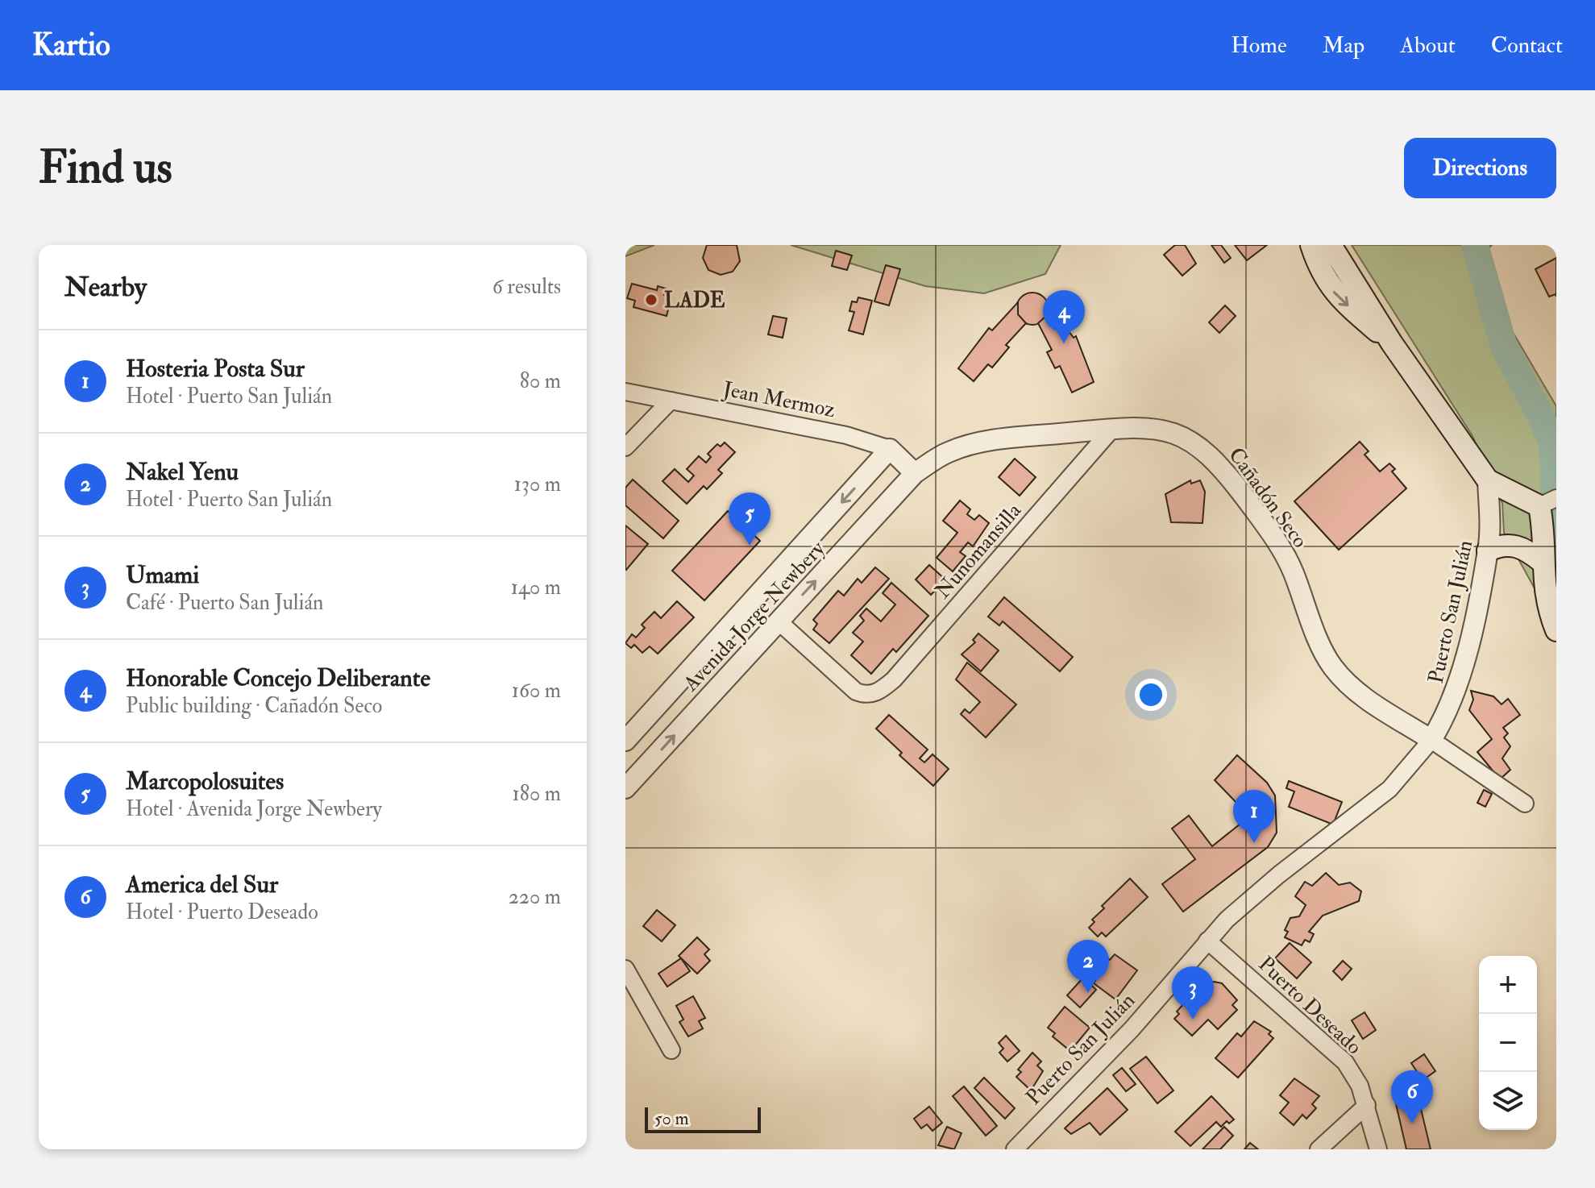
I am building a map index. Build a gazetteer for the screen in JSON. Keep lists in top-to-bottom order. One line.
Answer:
{"streets":{"street":["Jean Mermoz","Cañadón Seco","Nunomansilla","Puerto San Julián","Avenida Jorge Newbery","Puerto Deseado"]},"crossings":[["Jean Mermoz","Cañadón Seco"],["Jean Mermoz","Avenida Jorge Newbery"],["Cañadón Seco","Nunomansilla"],["Cañadón Seco","Puerto San Julián"],["Cañadón Seco","Avenida Jorge Newbery"],["Nunomansilla","Avenida Jorge Newbery"],["Puerto San Julián","Puerto Deseado"]],"places":["LADE"],"scale_bar":"50 m","page":{"header":"Kartio","nav":["Home","Map","About","Contact"],"buttons":"Directions","title":"Find us","heading":["Nearby","6 results"],"pins":["4","5","1","2","3","6"],"list":[{"mark":"1","name":"Hosteria Posta Sur","note":"Hotel · Puerto San Julián","value":"80 m"},{"mark":"2","name":"Nakel Yenu","note":"Hotel · Puerto San Julián","value":"130 m"},{"mark":"3","name":"Umami","note":"Café · Puerto San Julián","value":"140 m"},{"mark":"4","name":"Honorable Concejo Deliberante","note":"Public building · Cañadón Seco","value":"160 m"},{"mark":"5","name":"Marcopolosuites","note":"Hotel · Avenida Jorge Newbery","value":"180 m"},{"mark":"6","name":"America del Sur","note":"Hotel · Puerto Deseado","value":"220 m"}],"map_buttons":["+","−"],"scale":"50 m"}}
